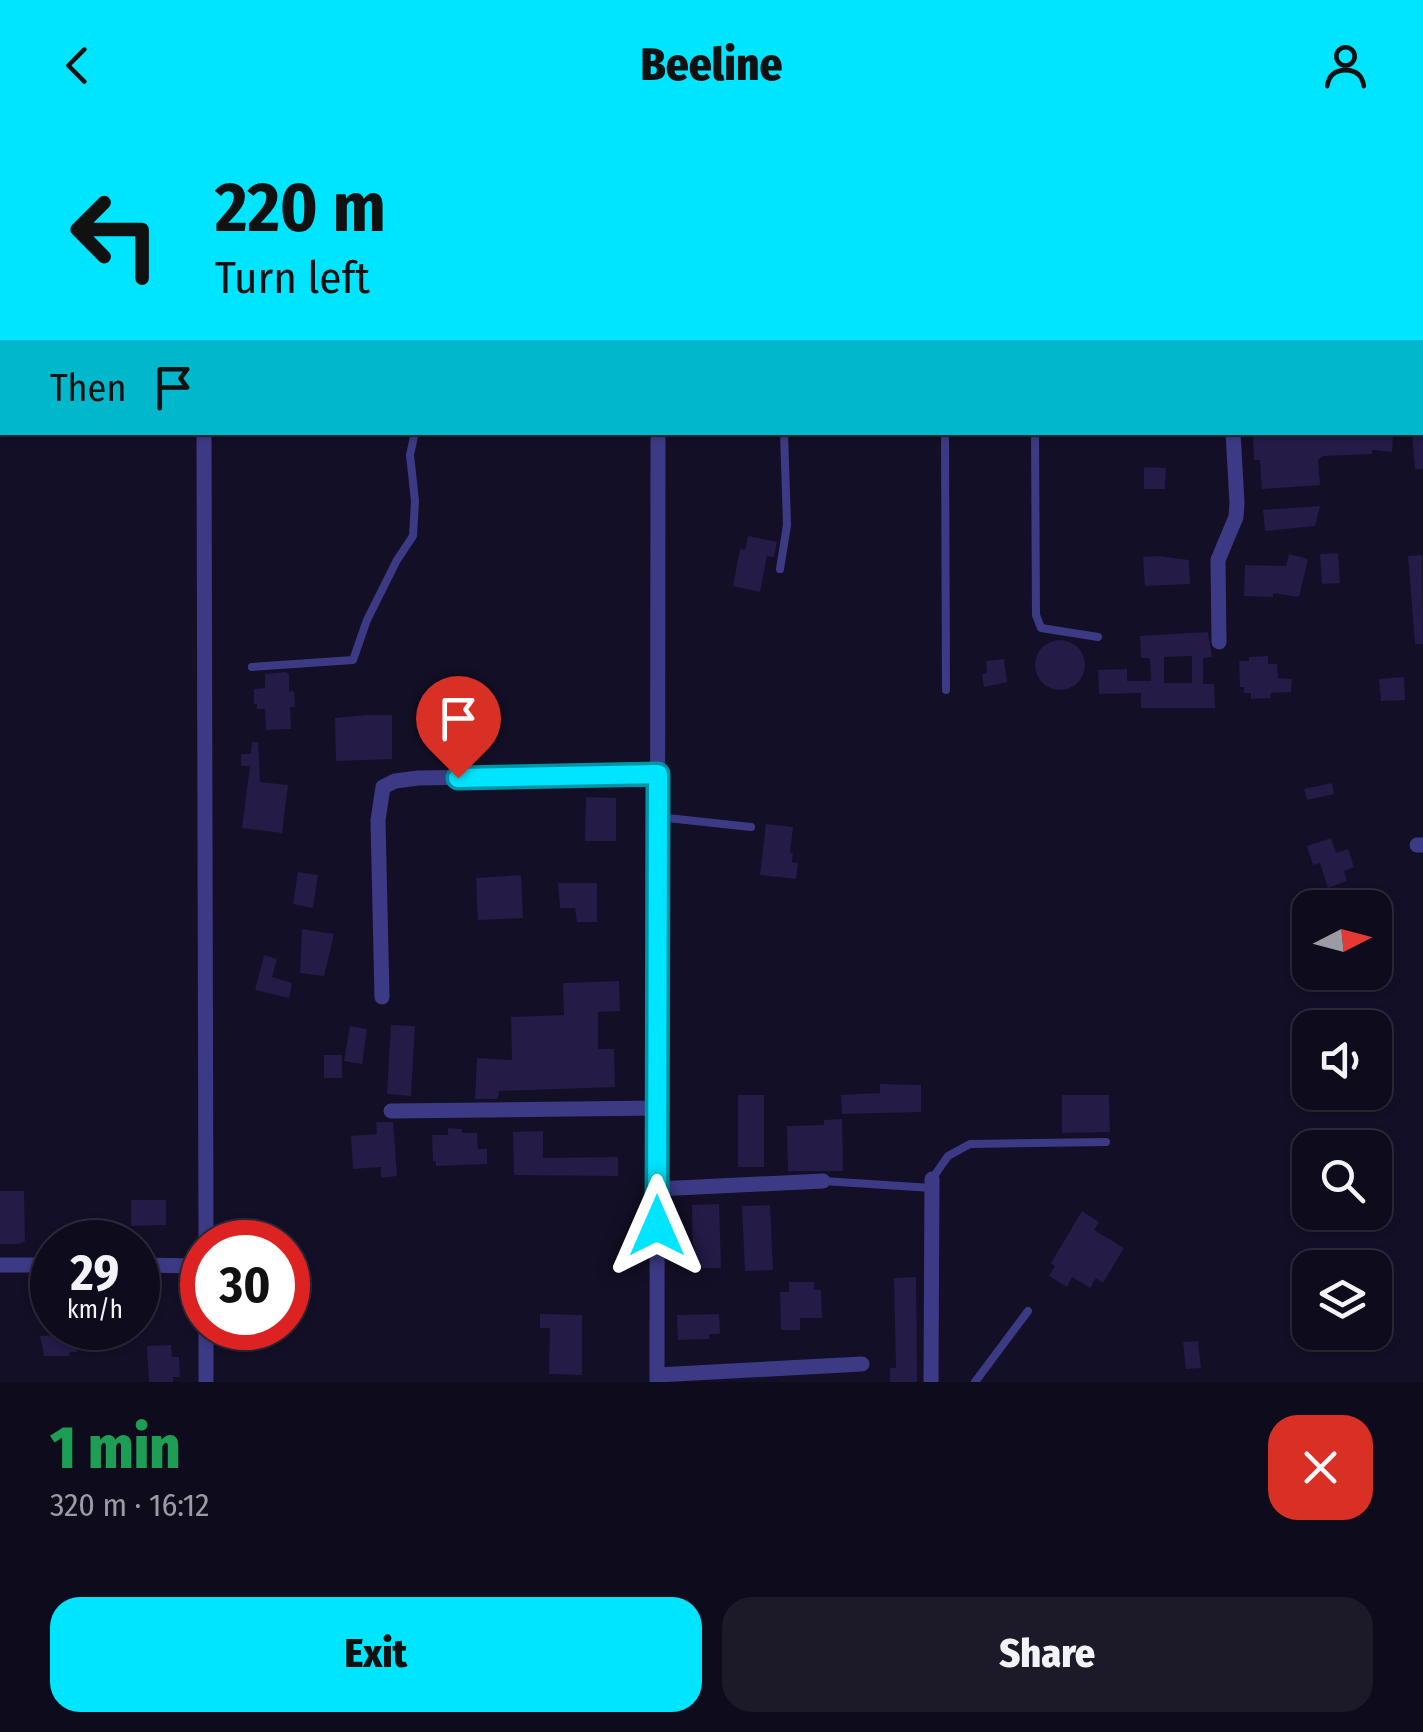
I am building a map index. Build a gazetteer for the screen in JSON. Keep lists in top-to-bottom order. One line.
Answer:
{"north":"right","page":{"header":"Beeline","turn":["220 m","Turn left"],"then":"Then","speed":"29 km/h","limit":"30","heading":["1 min","320 m · 16:12"],"buttons":["Exit","Share"]}}
